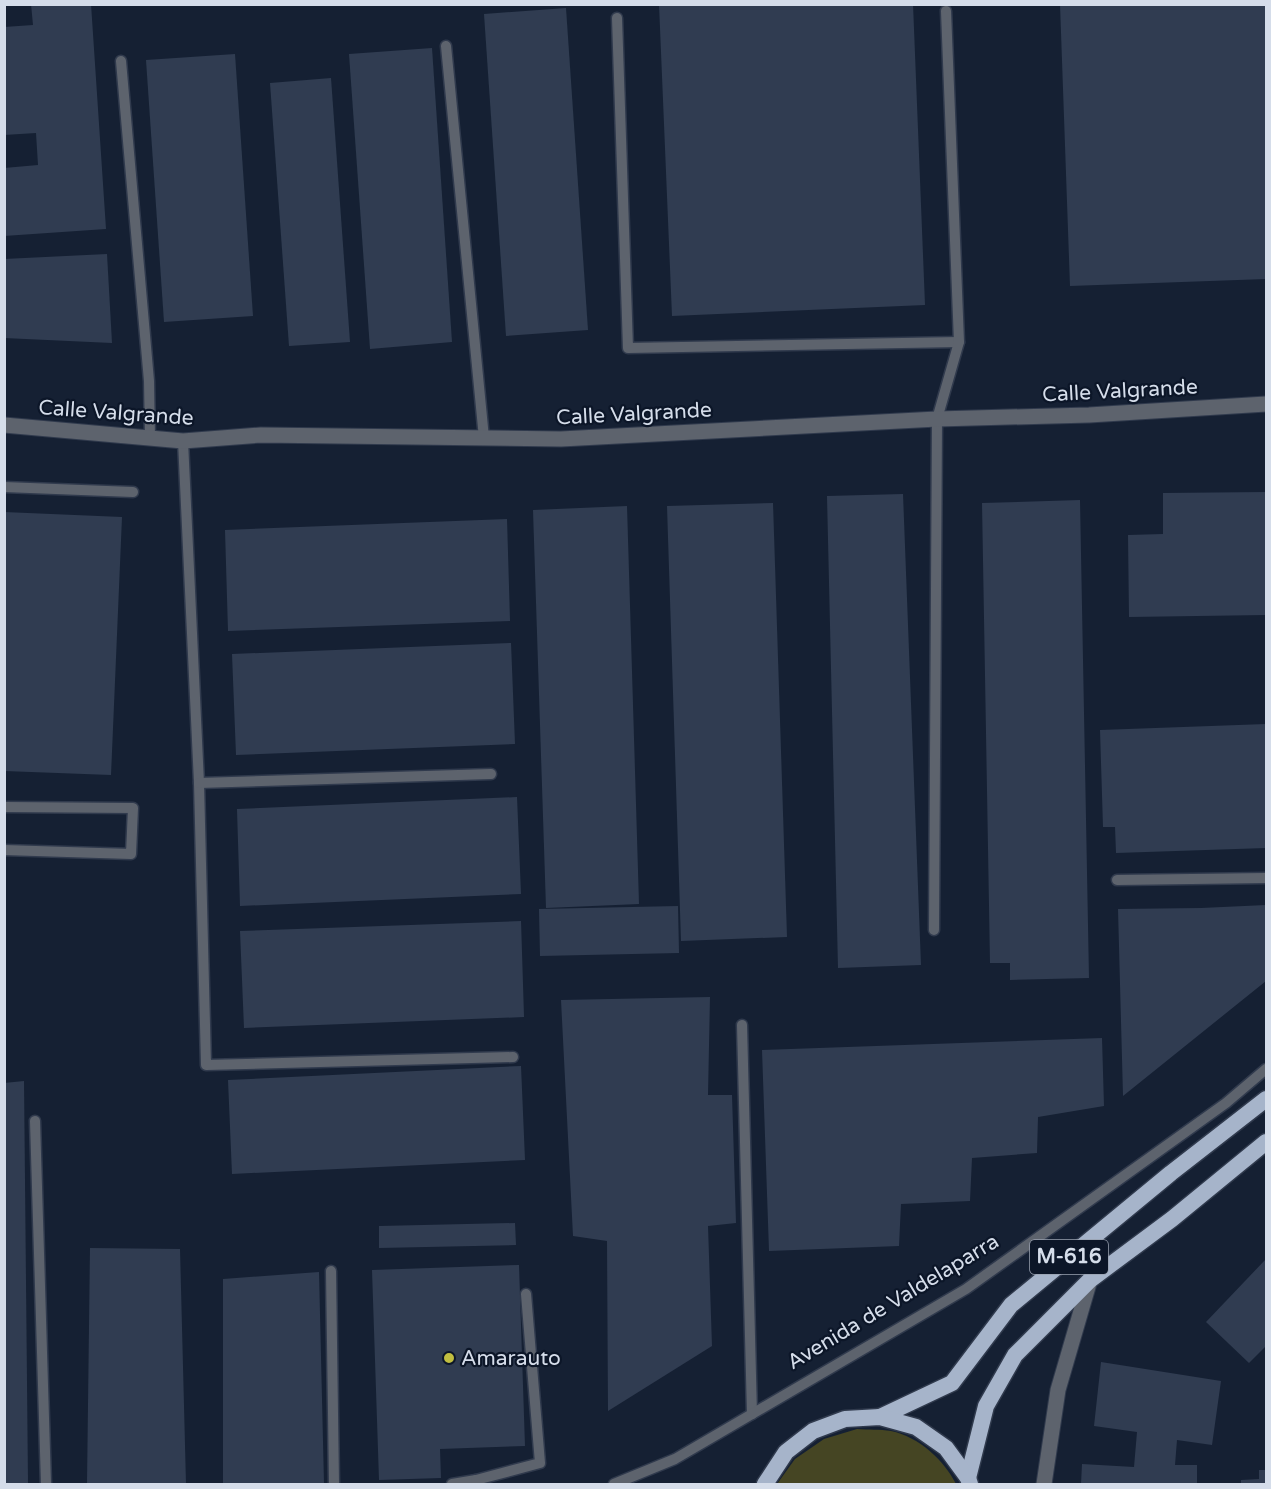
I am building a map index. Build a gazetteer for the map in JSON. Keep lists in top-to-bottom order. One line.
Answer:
{"streets":{"highway":["M-616"],"street":["Calle Valgrande"],"lane":["Avenida de Valdelaparra"]},"places":["Amarauto"]}
